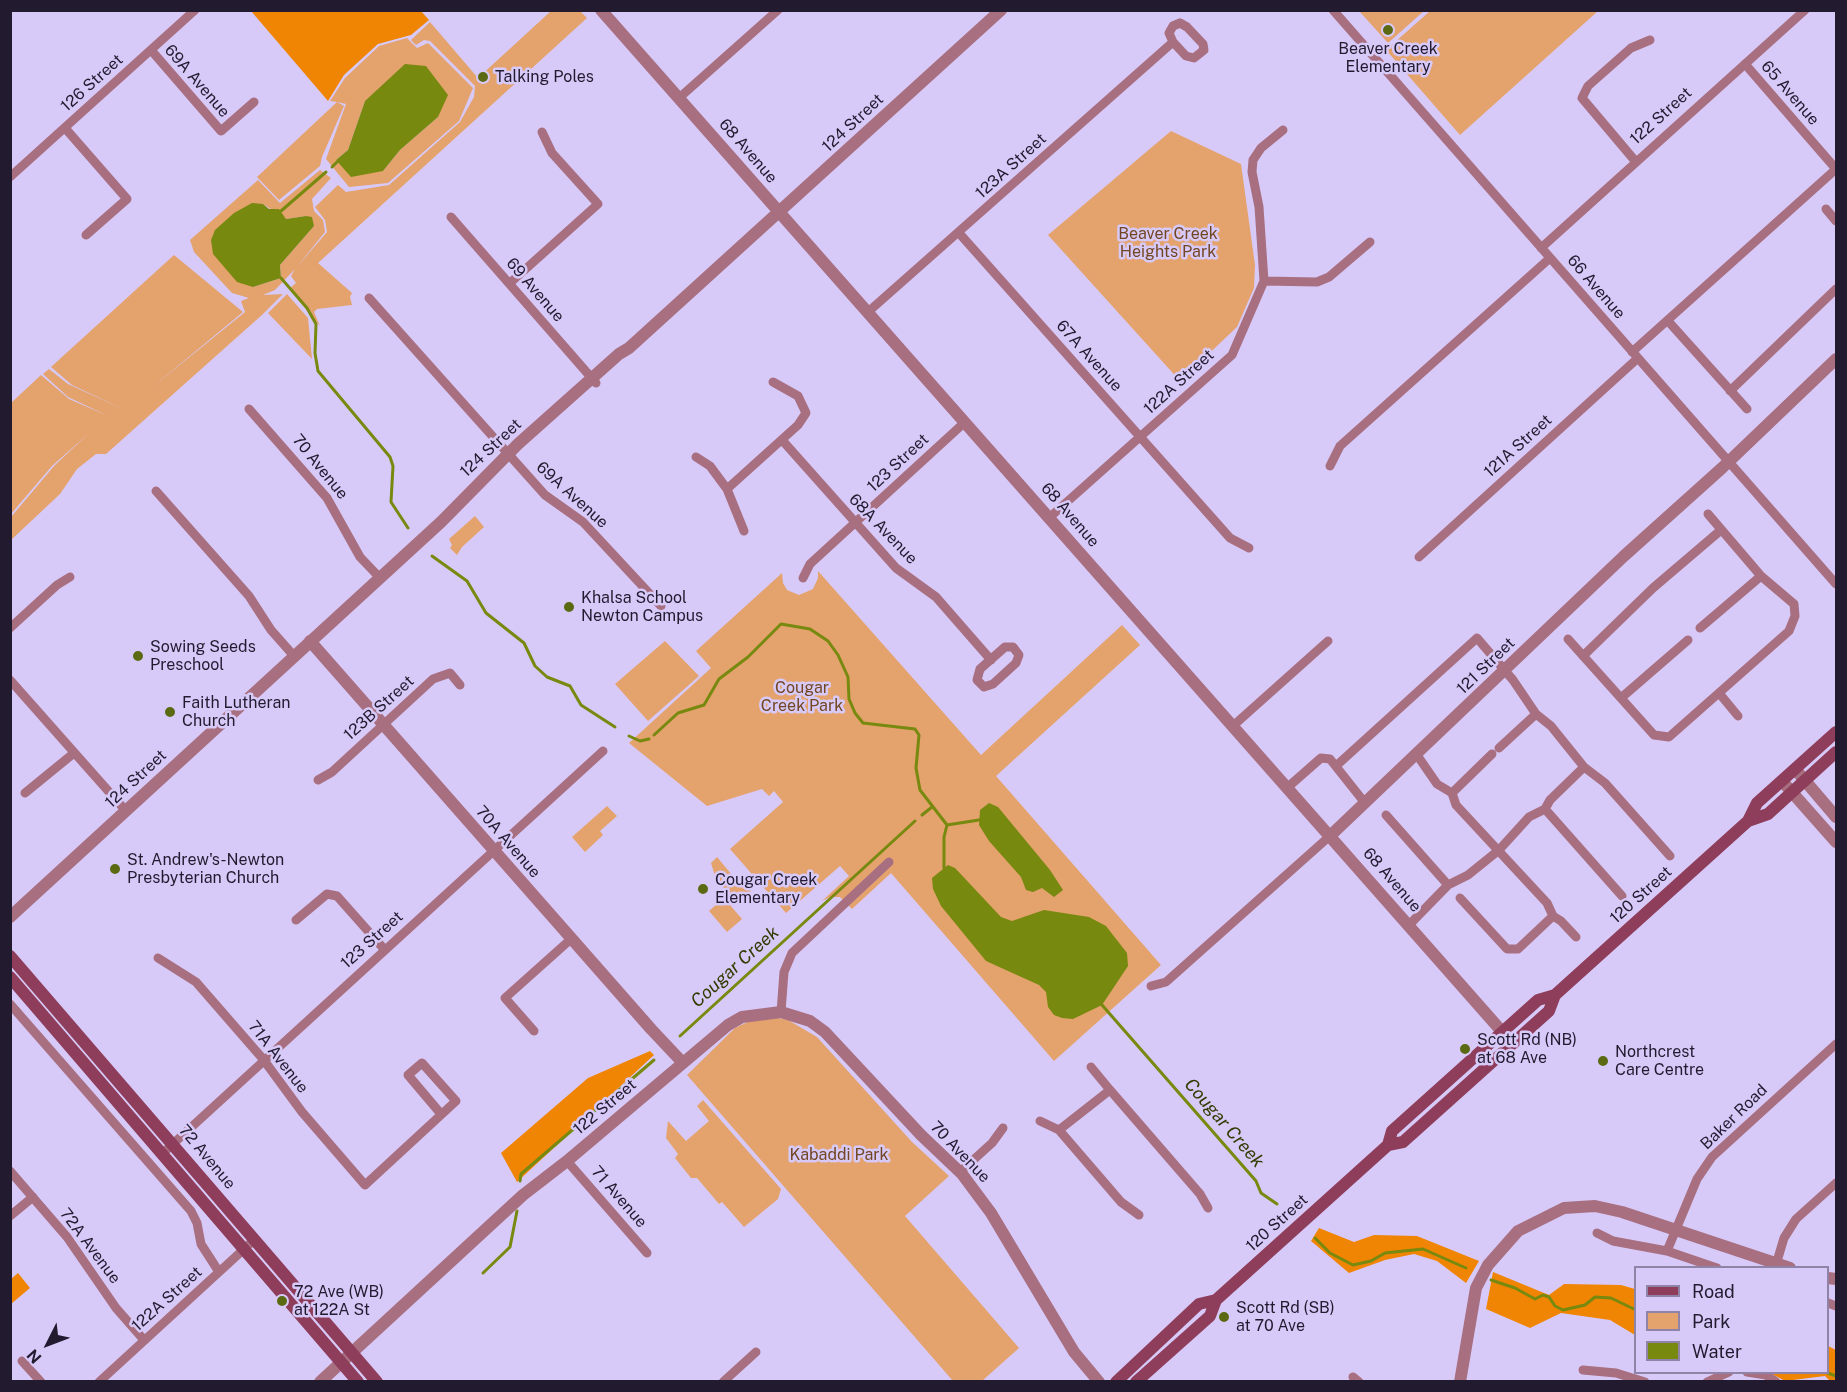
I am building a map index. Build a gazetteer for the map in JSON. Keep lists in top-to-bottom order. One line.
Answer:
{"streets":{"main road":["120 Street","72 Avenue"],"street":["69A Avenue","126 Street","65 Avenue","122 Street","124 Street","68 Avenue","123A Street","66 Avenue","69 Avenue","67A Avenue","122A Street","121A Street","123 Street","70 Avenue","68A Avenue","121 Street","123B Street","70A Avenue","71A Avenue","Baker Road","71 Avenue","72A Avenue"]},"crossings":[["69A Avenue","126 Street"],["69A Avenue","124 Street"],["65 Avenue","122 Street"],["65 Avenue","121A Street"],["122 Street","66 Avenue"],["122 Street","70 Avenue"],["122 Street","70A Avenue"],["122 Street","72 Avenue"],["122 Street","71 Avenue"],["124 Street","68 Avenue"],["124 Street","69 Avenue"],["124 Street","70 Avenue"],["124 Street","70A Avenue"],["68 Avenue","123A Street"],["68 Avenue","122A Street"],["68 Avenue","123 Street"],["68 Avenue","121 Street"],["68 Avenue","120 Street"],["123A Street","67A Avenue"],["66 Avenue","121A Street"],["66 Avenue","121 Street"],["67A Avenue","122A Street"],["122A Street","72 Avenue"],["122A Street","72A Avenue"],["123 Street","68A Avenue"],["123 Street","70A Avenue"],["123 Street","71A Avenue"],["123 Street","72 Avenue"],["123B Street","70A Avenue"]],"water":["Cougar Creek"],"parks":["Beaver Creek Heights Park","Cougar Creek Park","Kabaddi Park"],"places":["Beaver Creek Elementary","Talking Poles","Khalsa School Newton Campus","Sowing Seeds Preschool","Faith Lutheran Church","St. Andrew's-Newton Presbyterian Church","Cougar Creek Elementary","Scott Rd (NB) at 68 Ave","Northcrest Care Centre","72 Ave (WB) at 122A St","Scott Rd (SB) at 70 Ave"],"legend":["Road","Park","Water"],"north":"bottom left"}
